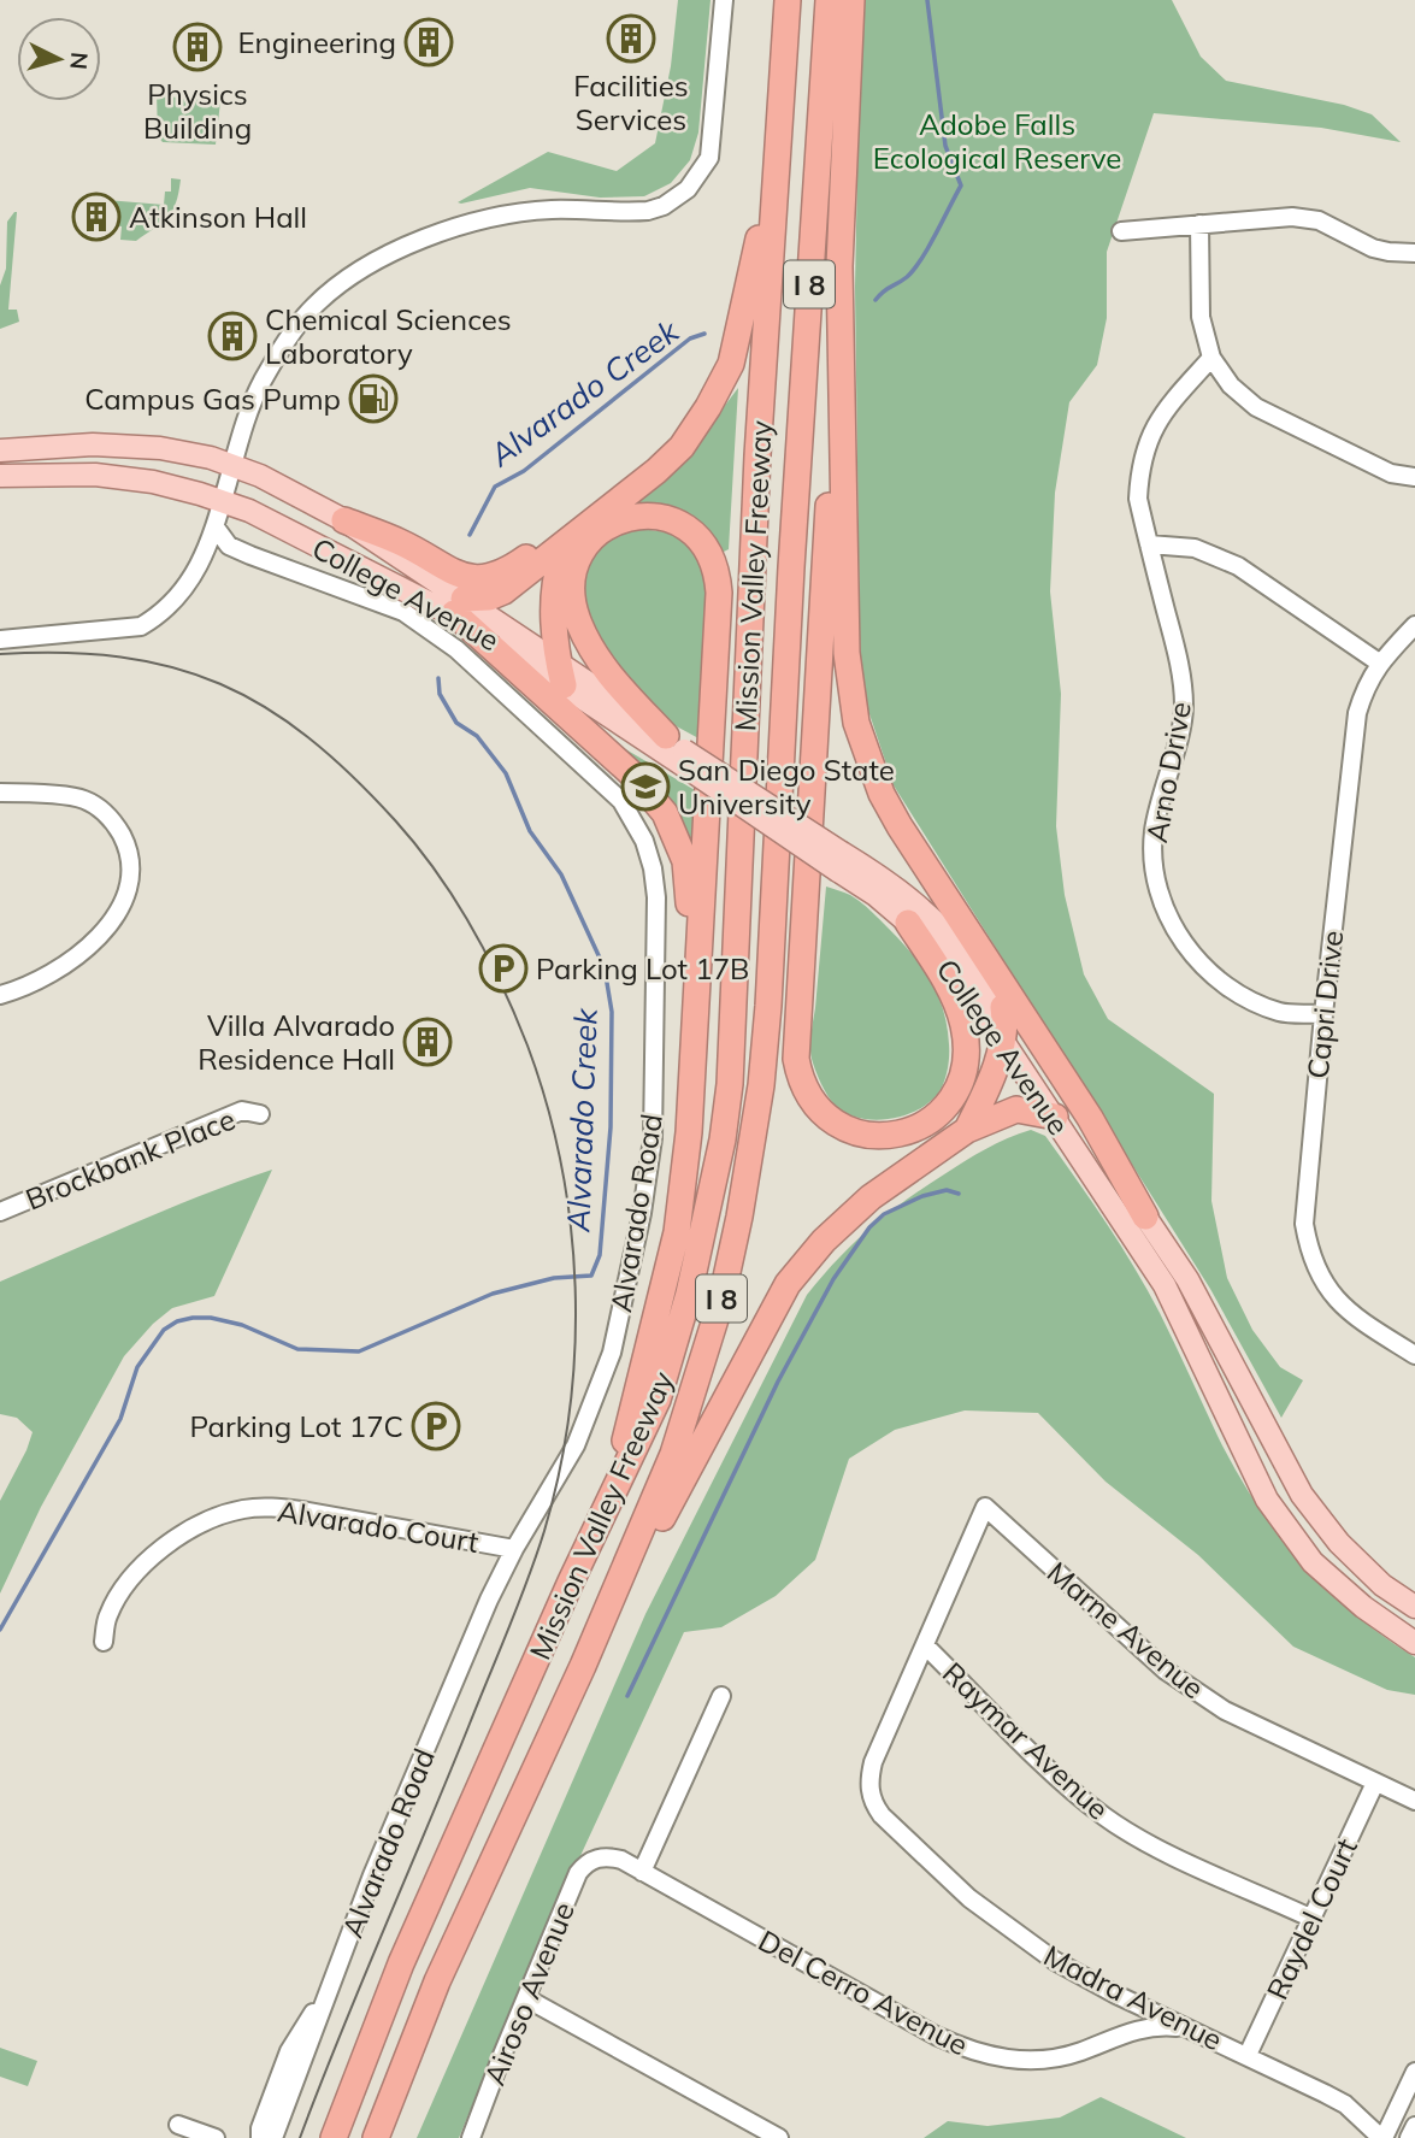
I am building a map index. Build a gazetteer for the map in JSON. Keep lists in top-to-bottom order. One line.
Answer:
{"streets":{"highway":["I 8","Mission Valley Freeway"],"main road":["College Avenue"],"street":["Arno Drive","Capri Drive","Brockbank Place","Alvarado Road","Alvarado Court","Marne Avenue","Raymar Avenue","Raydel Court","Del Cerro Avenue","Airoso Avenue","Madra Avenue"]},"crossings":[["Arno Drive","Capri Drive"],["Alvarado Road","Alvarado Court"],["Marne Avenue","Raymar Avenue"],["Marne Avenue","Raydel Court"],["Marne Avenue","Madra Avenue"],["Raymar Avenue","Raydel Court"],["Raymar Avenue","Madra Avenue"],["Raydel Court","Madra Avenue"],["Del Cerro Avenue","Airoso Avenue"],["Del Cerro Avenue","Madra Avenue"]],"water":["Alvarado Creek"],"parks":["Adobe Falls Ecological Reserve"],"places":{"building":["Facilities Services","Engineering","Physics Building","Atkinson Hall","Chemical Sciences Laboratory","Villa Alvarado Residence Hall"],"fuel station":["Campus Gas Pump"],"school or university":["San Diego State University"],"parking":["Parking Lot 17B","Parking Lot 17C"]},"north":"right"}
